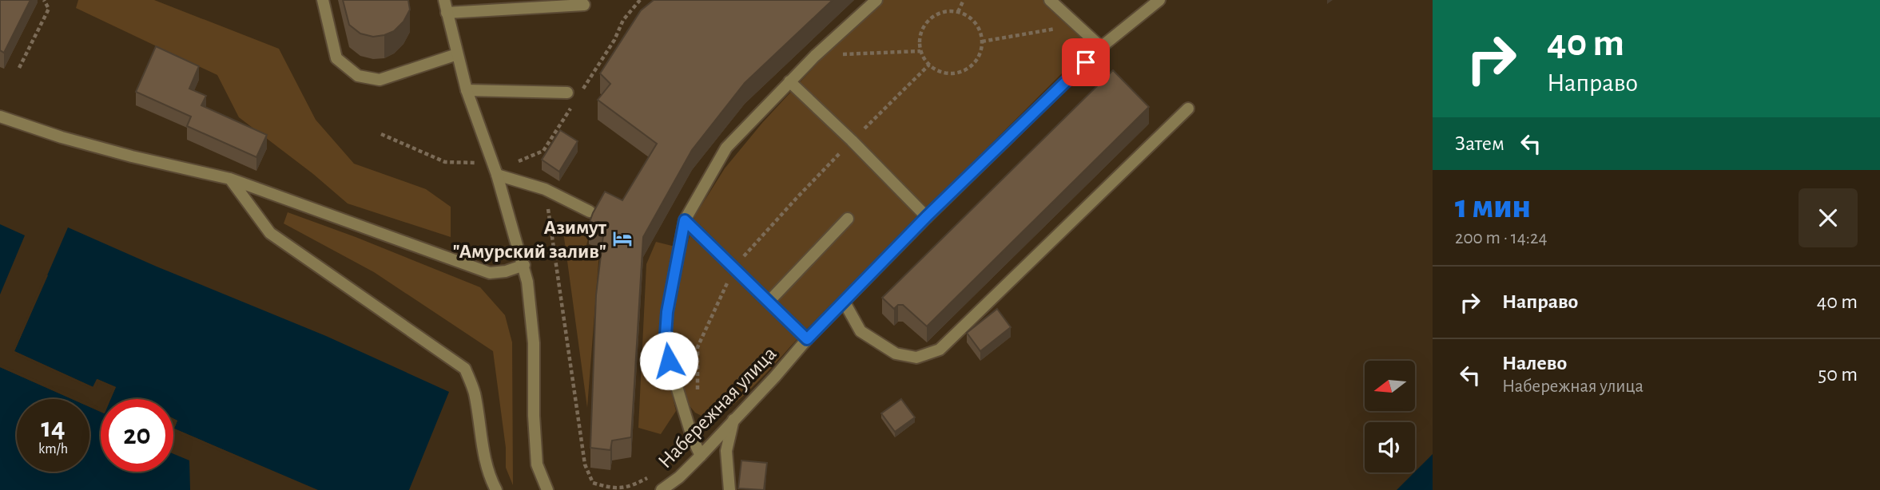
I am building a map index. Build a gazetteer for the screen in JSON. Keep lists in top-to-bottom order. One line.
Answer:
{"streets":{"street":["Набережная улица"]},"places":{"hotel":["Азимут \"Амурский залив\""]},"north":"left","page":{"turn":["40 m","Направо"],"then":"Затем","heading":["1 мин","200 m · 14:24"],"list":[{"name":"Направо","value":"40 m"},{"name":"Налево","note":"Набережная улица","value":"50 m"}],"speed":"14 km/h","limit":"20"}}
